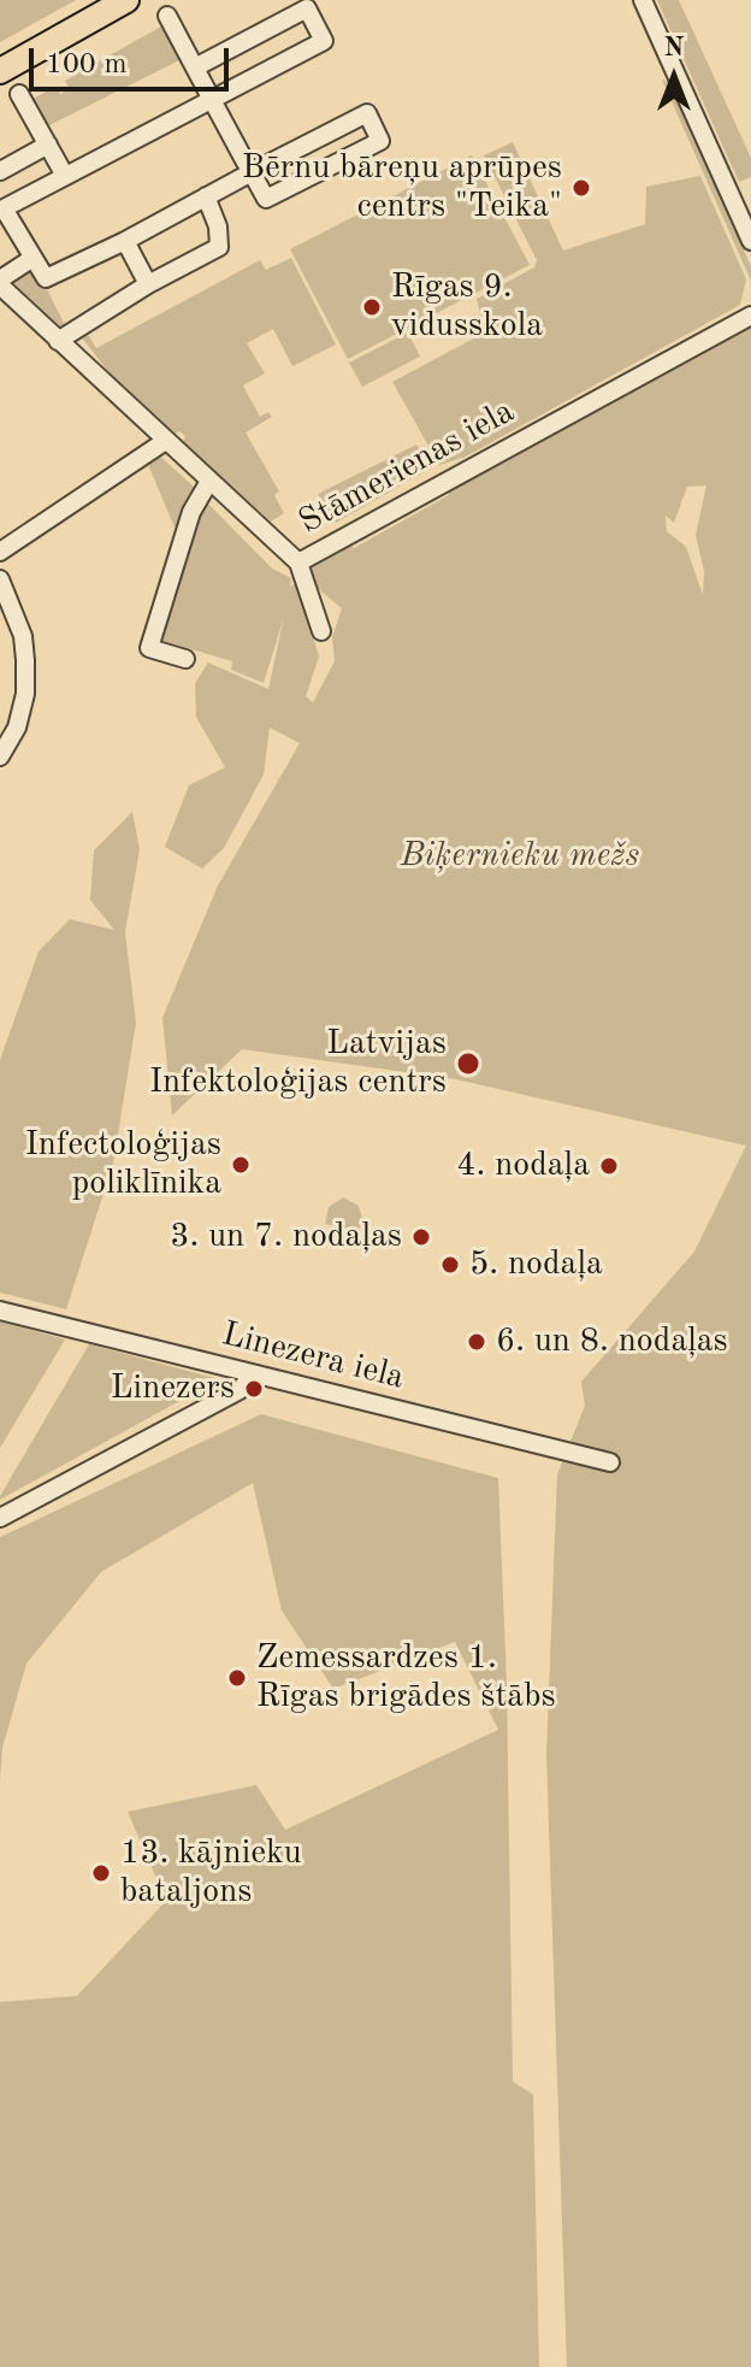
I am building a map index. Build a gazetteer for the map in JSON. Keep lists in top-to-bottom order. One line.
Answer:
{"streets":{"street":["Stāmerienas iela","Linezera iela"]},"parks":["Biķernieku mežs"],"places":["Bērnu bāreņu aprūpes centrs \"Teika\"","Rīgas 9. vidusskola","Latvijas Infektoloģijas centrs","Infectoloģijas poliklīnika","4. nodaļa","3. un 7. nodaļas","5. nodaļa","6. un 8. nodaļas","Linezers","Zemessardzes 1. Rīgas brigādes štābs","13. kājnieku bataljons"],"scale_bar":"100 m","north":"top"}
